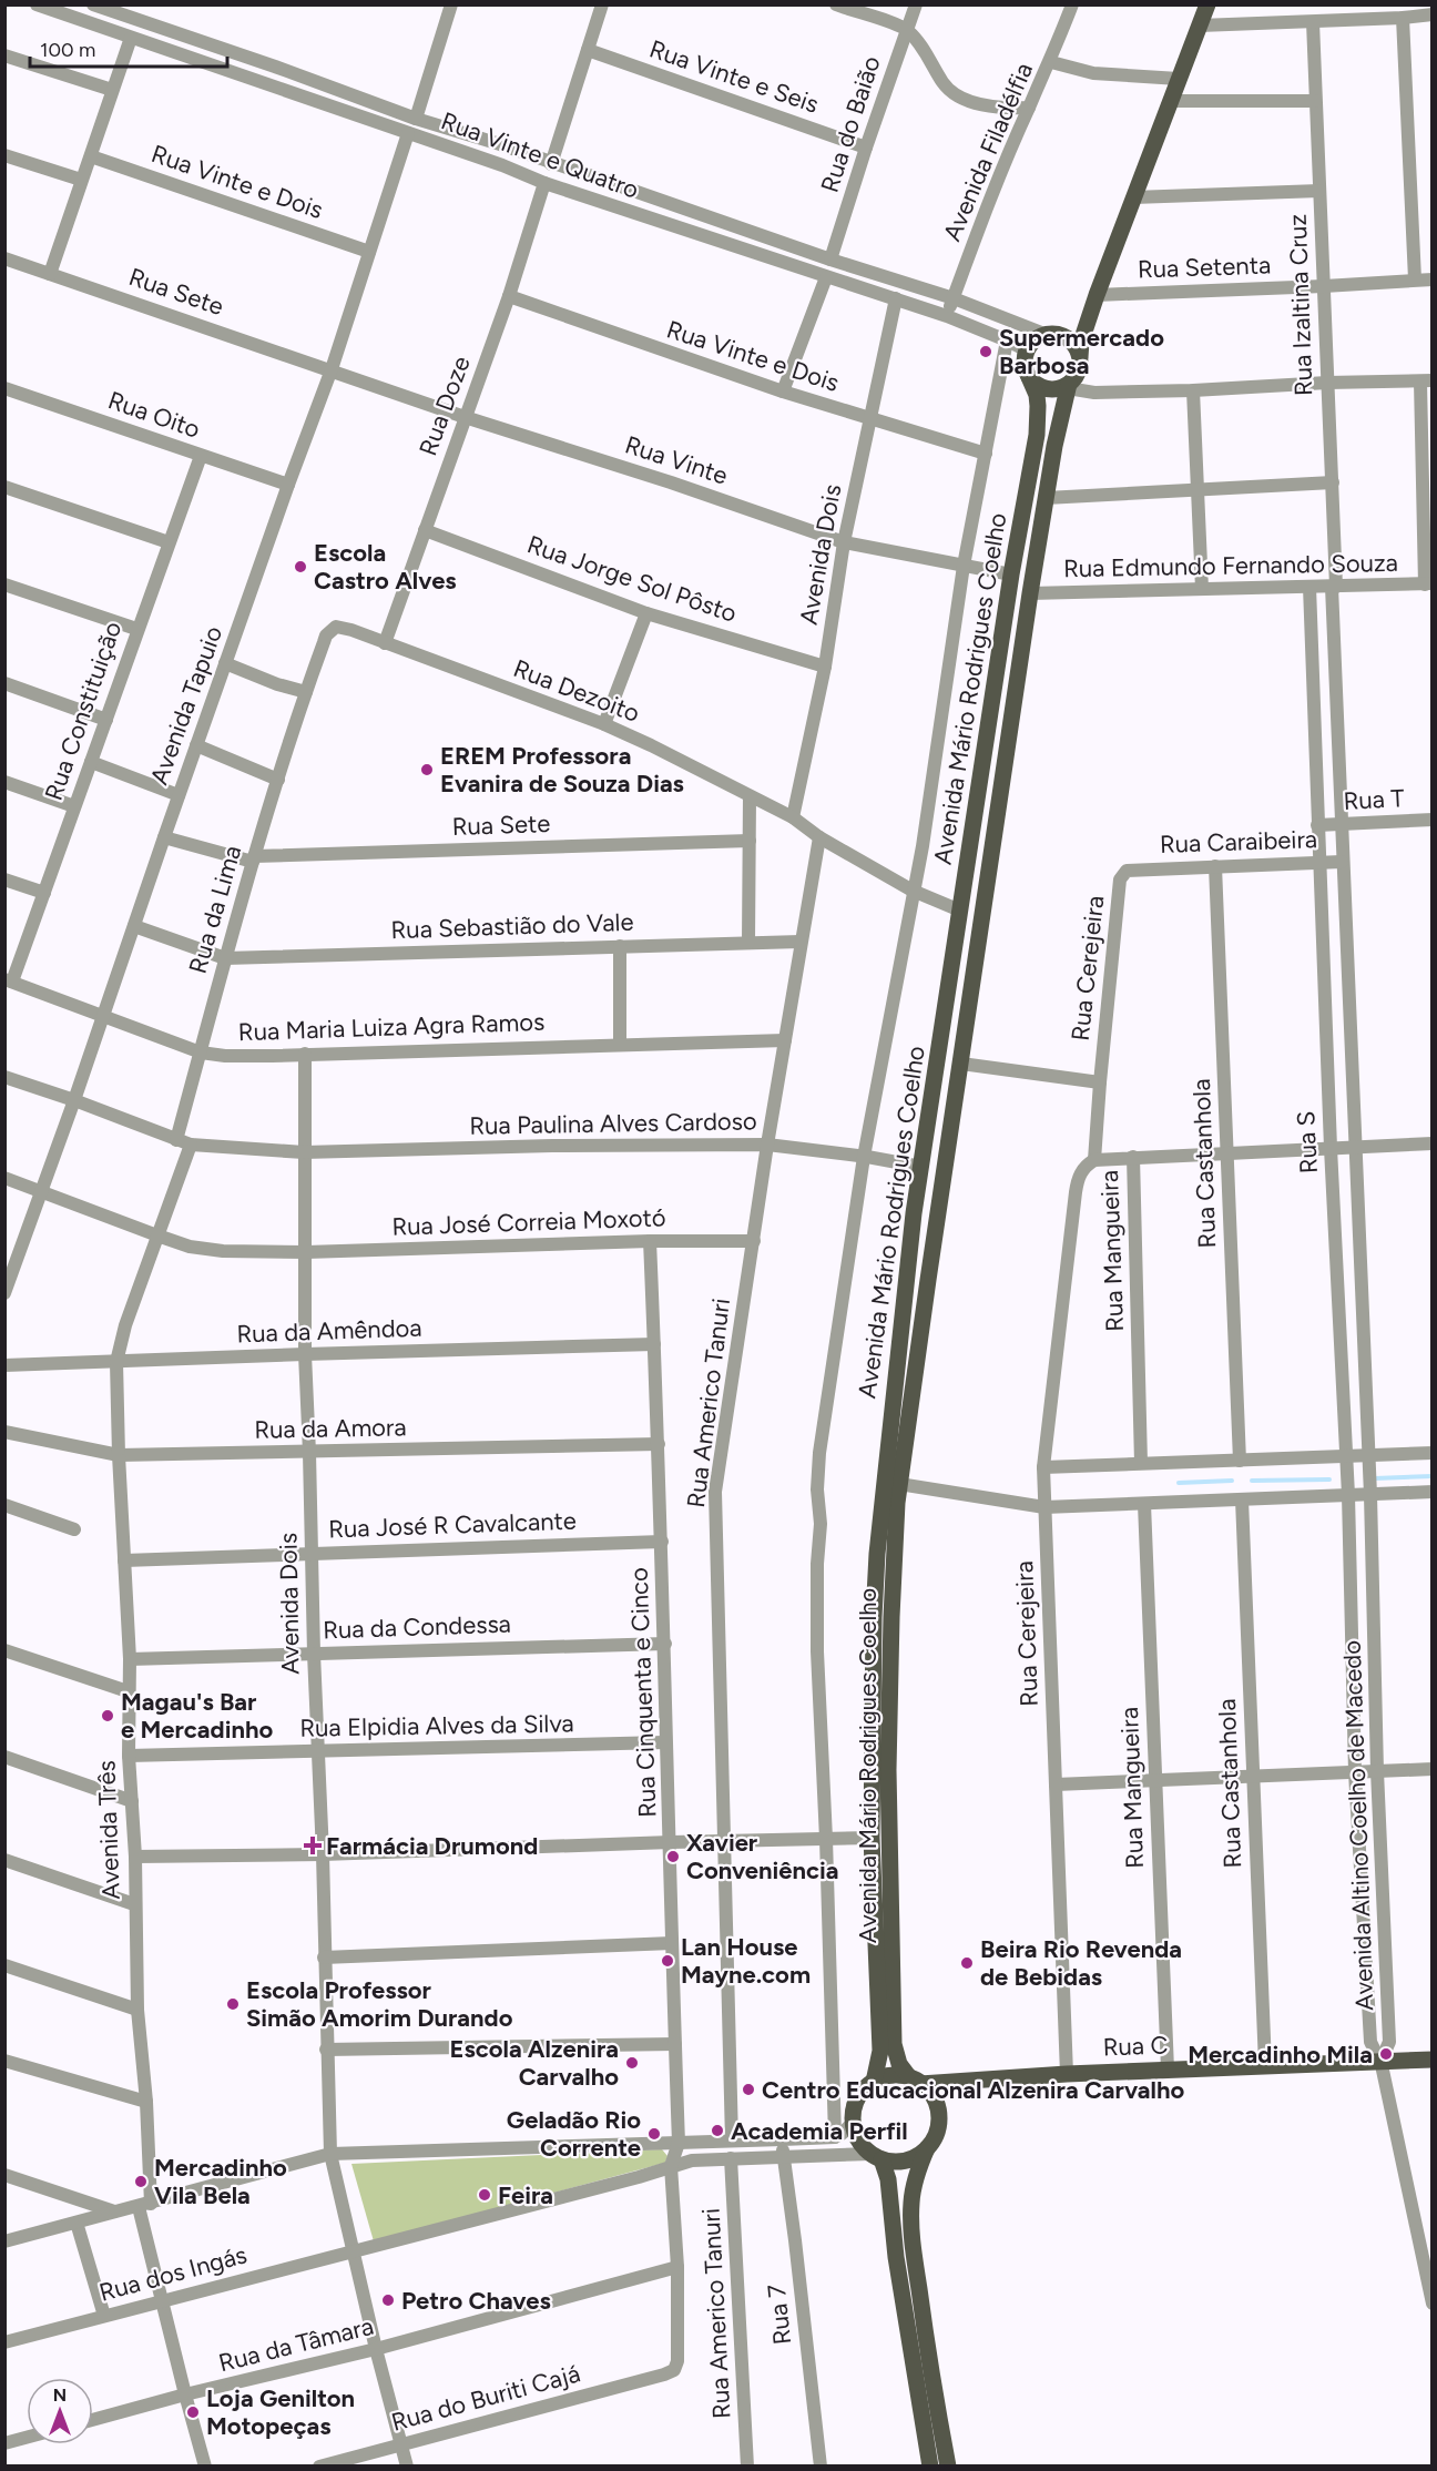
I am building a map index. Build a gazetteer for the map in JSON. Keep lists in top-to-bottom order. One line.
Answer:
{"streets":{"main road":["Avenida Mário Rodrigues Coelho","Rua C"],"street":["Rua Vinte e Seis","Rua do Baião","Avenida Filadélfia","Rua Vinte e Quatro","Rua Vinte e Dois","Rua Setenta","Rua Sete","Rua Izaltina Cruz","Rua Doze","Rua Oito","Rua Vinte","Avenida Dois","Rua Edmundo Fernando Souza","Rua Jorge Sol Pôsto","Rua Dezoito","Avenida Tapuio","Rua Constituição","Rua T","Rua Caraibeira","Rua da Lima","Rua Sebastião do Vale","Rua Cerejeira","Rua Maria Luiza Agra Ramos","Rua Paulina Alves Cardoso","Rua S","Rua Castanhola","Rua José Correia Moxotó","Rua Mangueira","Rua da Amêndoa","Rua Americo Tanuri","Rua da Amora","Rua José R Cavalcante","Rua da Condessa","Rua Cinquenta e Cinco","Rua Elpidia Alves da Silva","Avenida Altino Coelho de Macedo","Avenida Três","Rua dos Ingás","Rua 7","Rua da Tâmara","Rua do Buriti Cajá"]},"crossings":[["Rua Vinte e Seis","Rua do Baião"],["Rua do Baião","Rua Vinte e Quatro"],["Avenida Filadélfia","Rua Vinte e Quatro"],["Rua Vinte e Quatro","Rua Doze"],["Rua Vinte e Quatro","Avenida Dois"],["Rua Vinte e Quatro","Avenida Mário Rodrigues Coelho"],["Rua Vinte e Quatro","Avenida Tapuio"],["Rua Vinte e Dois","Rua Doze"],["Rua Vinte e Dois","Avenida Dois"],["Rua Vinte e Dois","Avenida Tapuio"],["Rua Setenta","Rua Izaltina Cruz"],["Rua Sete","Rua Vinte"],["Rua Sete","Avenida Tapuio"],["Rua Sete","Rua da Lima"],["Rua Izaltina Cruz","Rua Edmundo Fernando Souza"],["Rua Izaltina Cruz","Rua T"],["Rua Izaltina Cruz","Rua S"],["Rua Doze","Rua Vinte"],["Rua Doze","Rua Jorge Sol Pôsto"],["Rua Doze","Rua Dezoito"],["Rua Oito","Avenida Tapuio"],["Rua Oito","Rua Constituição"],["Rua Vinte","Avenida Dois"],["Rua Vinte","Avenida Mário Rodrigues Coelho"],["Rua Vinte","Avenida Tapuio"],["Avenida Dois","Rua Jorge Sol Pôsto"],["Avenida Dois","Rua Dezoito"],["Avenida Dois","Rua Maria Luiza Agra Ramos"],["Avenida Dois","Rua Paulina Alves Cardoso"],["Avenida Dois","Rua José Correia Moxotó"],["Avenida Dois","Rua da Amêndoa"],["Avenida Dois","Rua da Amora"],["Avenida Dois","Rua José R Cavalcante"],["Avenida Dois","Rua da Condessa"],["Avenida Dois","Rua Elpidia Alves da Silva"],["Avenida Dois","Rua dos Ingás"],["Avenida Dois","Rua da Tâmara"],["Avenida Dois","Rua do Buriti Cajá"],["Rua Edmundo Fernando Souza","Avenida Mário Rodrigues Coelho"],["Rua Edmundo Fernando Souza","Rua S"],["Avenida Mário Rodrigues Coelho","Rua Dezoito"],["Avenida Mário Rodrigues Coelho","Rua Paulina Alves Cardoso"],["Avenida Mário Rodrigues Coelho","Rua C"],["Avenida Mário Rodrigues Coelho","Rua dos Ingás"],["Rua Dezoito","Rua da Lima"],["Rua Dezoito","Rua Americo Tanuri"],["Avenida Tapuio","Rua Maria Luiza Agra Ramos"],["Avenida Tapuio","Rua Paulina Alves Cardoso"],["Avenida Tapuio","Rua José Correia Moxotó"],["Rua Constituição","Rua Maria Luiza Agra Ramos"],["Rua T","Rua S"],["Rua Caraibeira","Rua Cerejeira"],["Rua Caraibeira","Rua S"],["Rua Caraibeira","Rua Castanhola"],["Rua da Lima","Rua Sebastião do Vale"],["Rua da Lima","Rua Maria Luiza Agra Ramos"],["Rua da Lima","Rua Paulina Alves Cardoso"],["Rua Sebastião do Vale","Rua Americo Tanuri"],["Rua Cerejeira","Rua Mangueira"],["Rua Cerejeira","Rua C"],["Rua Maria Luiza Agra Ramos","Rua Americo Tanuri"],["Rua Paulina Alves Cardoso","Rua Americo Tanuri"],["Rua S","Avenida Altino Coelho de Macedo"],["Rua Castanhola","Rua C"],["Rua José Correia Moxotó","Rua Americo Tanuri"],["Rua José Correia Moxotó","Rua Cinquenta e Cinco"],["Rua Mangueira","Rua C"],["Rua da Amêndoa","Rua Cinquenta e Cinco"],["Rua Americo Tanuri","Rua dos Ingás"],["Rua da Amora","Rua Cinquenta e Cinco"],["Rua da Amora","Avenida Três"],["Rua José R Cavalcante","Rua Cinquenta e Cinco"],["Rua José R Cavalcante","Avenida Três"],["Rua da Condessa","Rua Cinquenta e Cinco"],["Rua da Condessa","Avenida Três"],["Rua Cinquenta e Cinco","Rua Elpidia Alves da Silva"],["Rua Elpidia Alves da Silva","Avenida Três"],["Avenida Altino Coelho de Macedo","Rua C"],["Avenida Três","Rua dos Ingás"],["Avenida Três","Rua da Tâmara"],["Rua C","Rua dos Ingás"],["Rua dos Ingás","Rua 7"],["Rua da Tâmara","Rua do Buriti Cajá"]],"places":{"other":["Supermercado Barbosa","Escola Castro Alves","EREM Professora Evanira de Souza Dias","Magau's Bar e Mercadinho","Xavier Conveniência","Lan House Mayne.com","Beira Rio Revenda de Bebidas","Escola Professor Simão Amorim Durando","Mercadinho Mila","Escola Alzenira Carvalho","Centro Educacional Alzenira Carvalho","Academia Perfil","Geladão Rio Corrente","Mercadinho Vila Bela","Feira","Petro Chaves","Loja Genilton Motopeças"],"health":["Farmácia Drumond"]},"scale_bar":"100 m","north":"top"}
